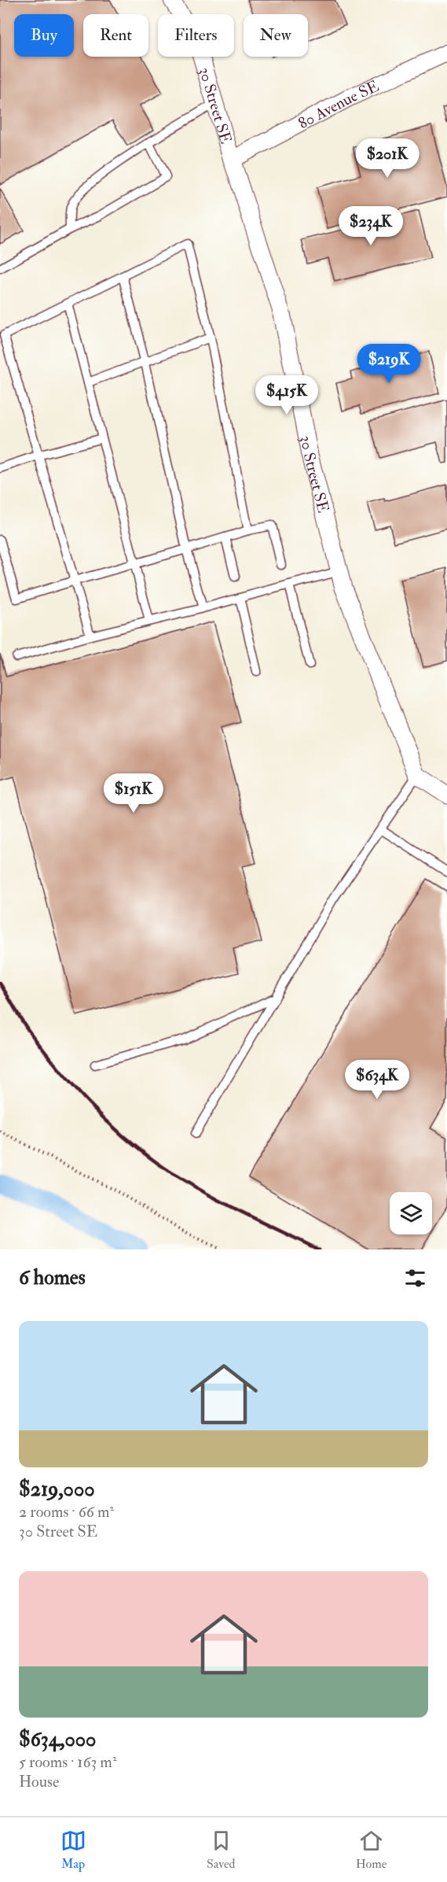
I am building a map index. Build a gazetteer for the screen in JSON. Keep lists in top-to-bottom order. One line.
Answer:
{"streets":{"street":["30 Street SE","80 Avenue SE"]},"crossings":[["30 Street SE","80 Avenue SE"]],"page":{"chip":["Buy","Rent","Filters","New"],"price":["$201K","$234K","$219K","$415K","$151K","$634K"],"heading":"6 homes","list":[{"name":"$219,000","note":"2 rooms · 66 m² · 30 Street SE"},{"name":"$634,000","note":"5 rooms · 163 m² · House"}],"tabs":["Map","Saved","Home"]}}
